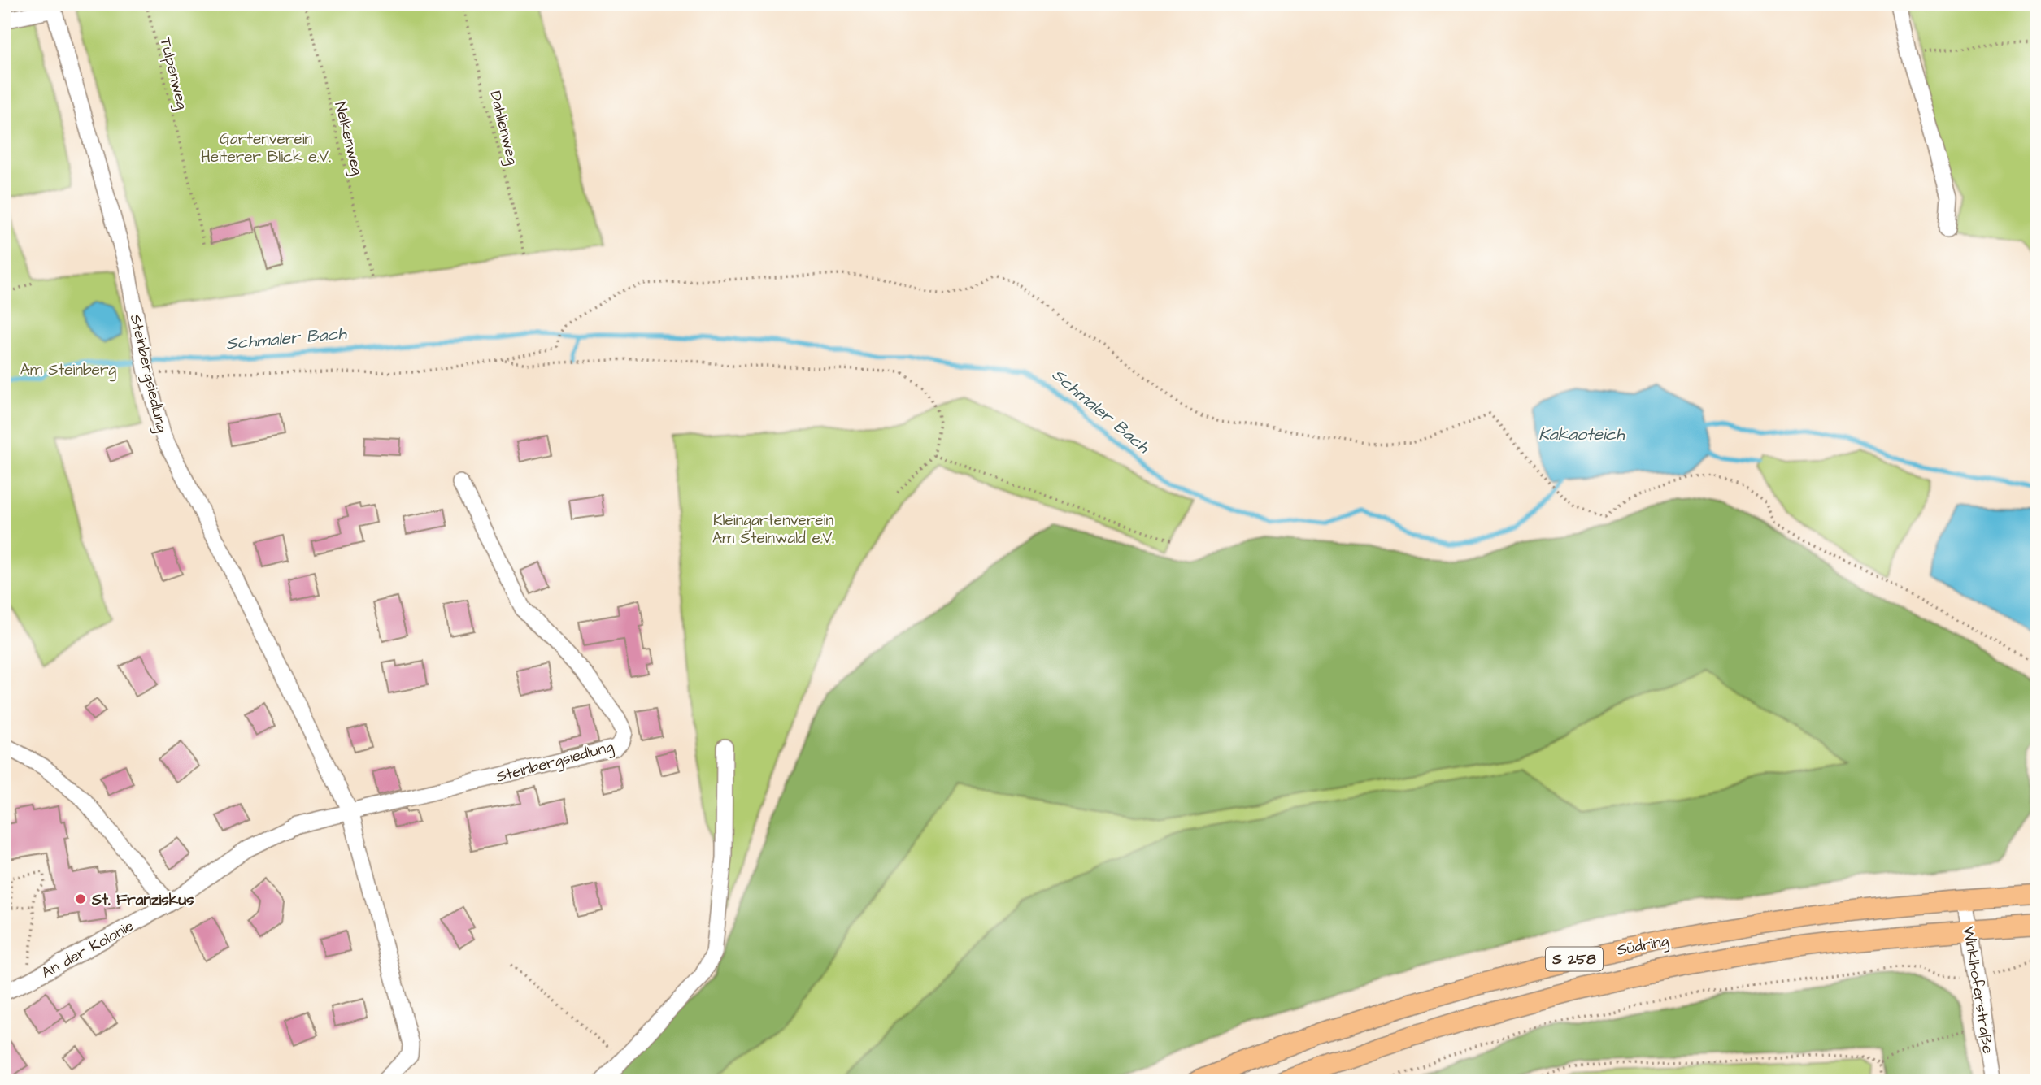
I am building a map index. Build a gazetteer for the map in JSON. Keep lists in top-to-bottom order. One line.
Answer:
{"streets":{"main road":["Südring","S 258"],"street":["Steinbergsiedlung","An der Kolonie","Winklhoferstraße"],"path":["Tulpenweg","Dahlienweg","Nelkenweg"]},"crossings":[["Steinbergsiedlung","An der Kolonie"],["Südring","Winklhoferstraße"]],"water":["Schmaler Bach","Kakaoteich"],"parks":["Gartenverein Heiterer Blick e.V.","Am Steinberg","Kleingartenverein Am Steinwald e.V."],"places":["St. Franziskus"]}
